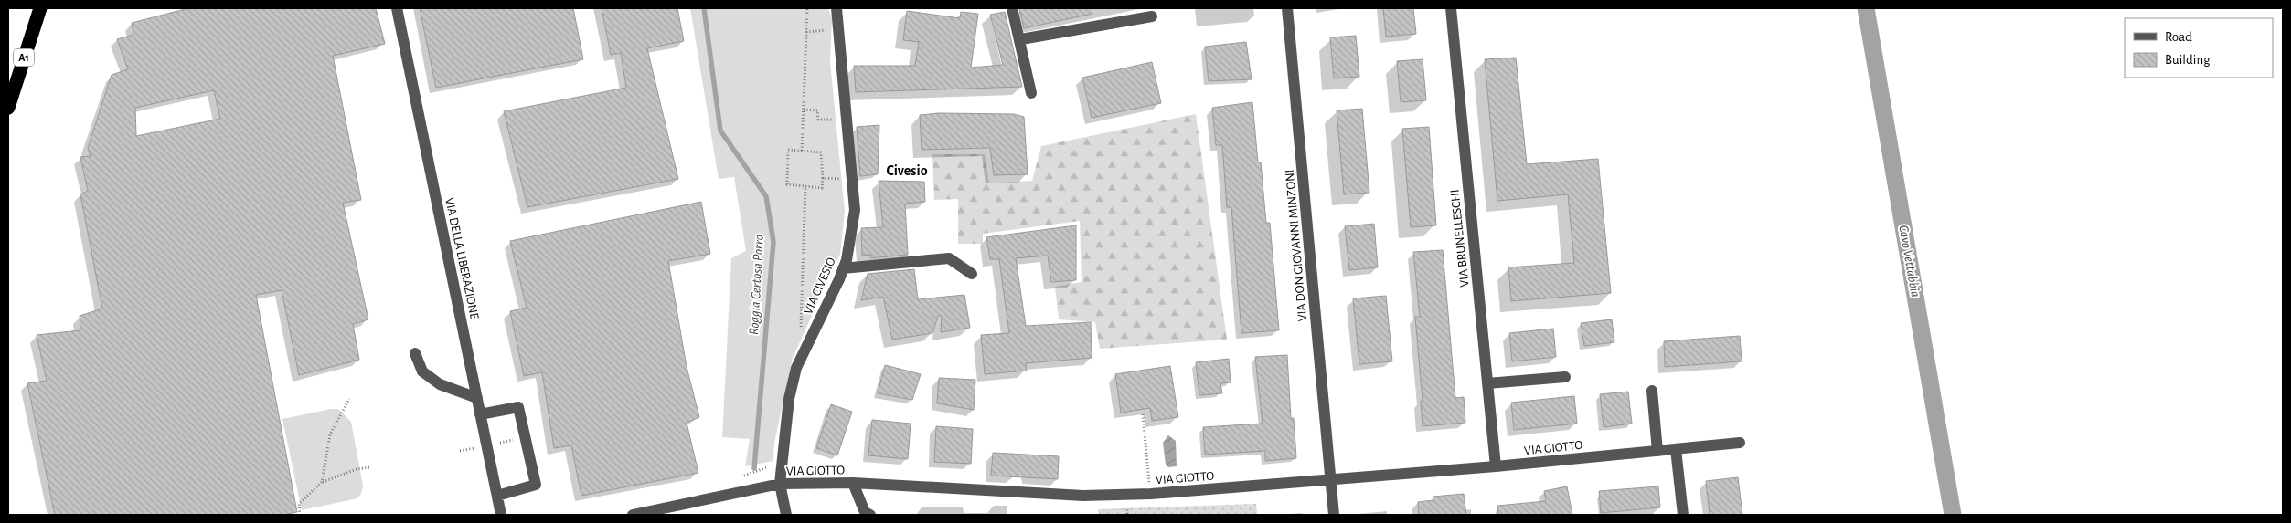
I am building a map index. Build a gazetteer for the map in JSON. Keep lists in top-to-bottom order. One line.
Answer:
{"streets":{"highway":["A1"],"street":["VIA BRUNELLESCHI","VIA DON GIOVANNI MINZONI","VIA DELLA LIBERAZIONE","VIA CIVESIO","VIA GIOTTO"]},"crossings":[["VIA BRUNELLESCHI","VIA GIOTTO"],["VIA DON GIOVANNI MINZONI","VIA GIOTTO"],["VIA CIVESIO","VIA GIOTTO"]],"districts":["Civesio"],"water":["Cavo Vettabbia","Roggia Certosa Porro"],"legend":["Road","Building"]}
